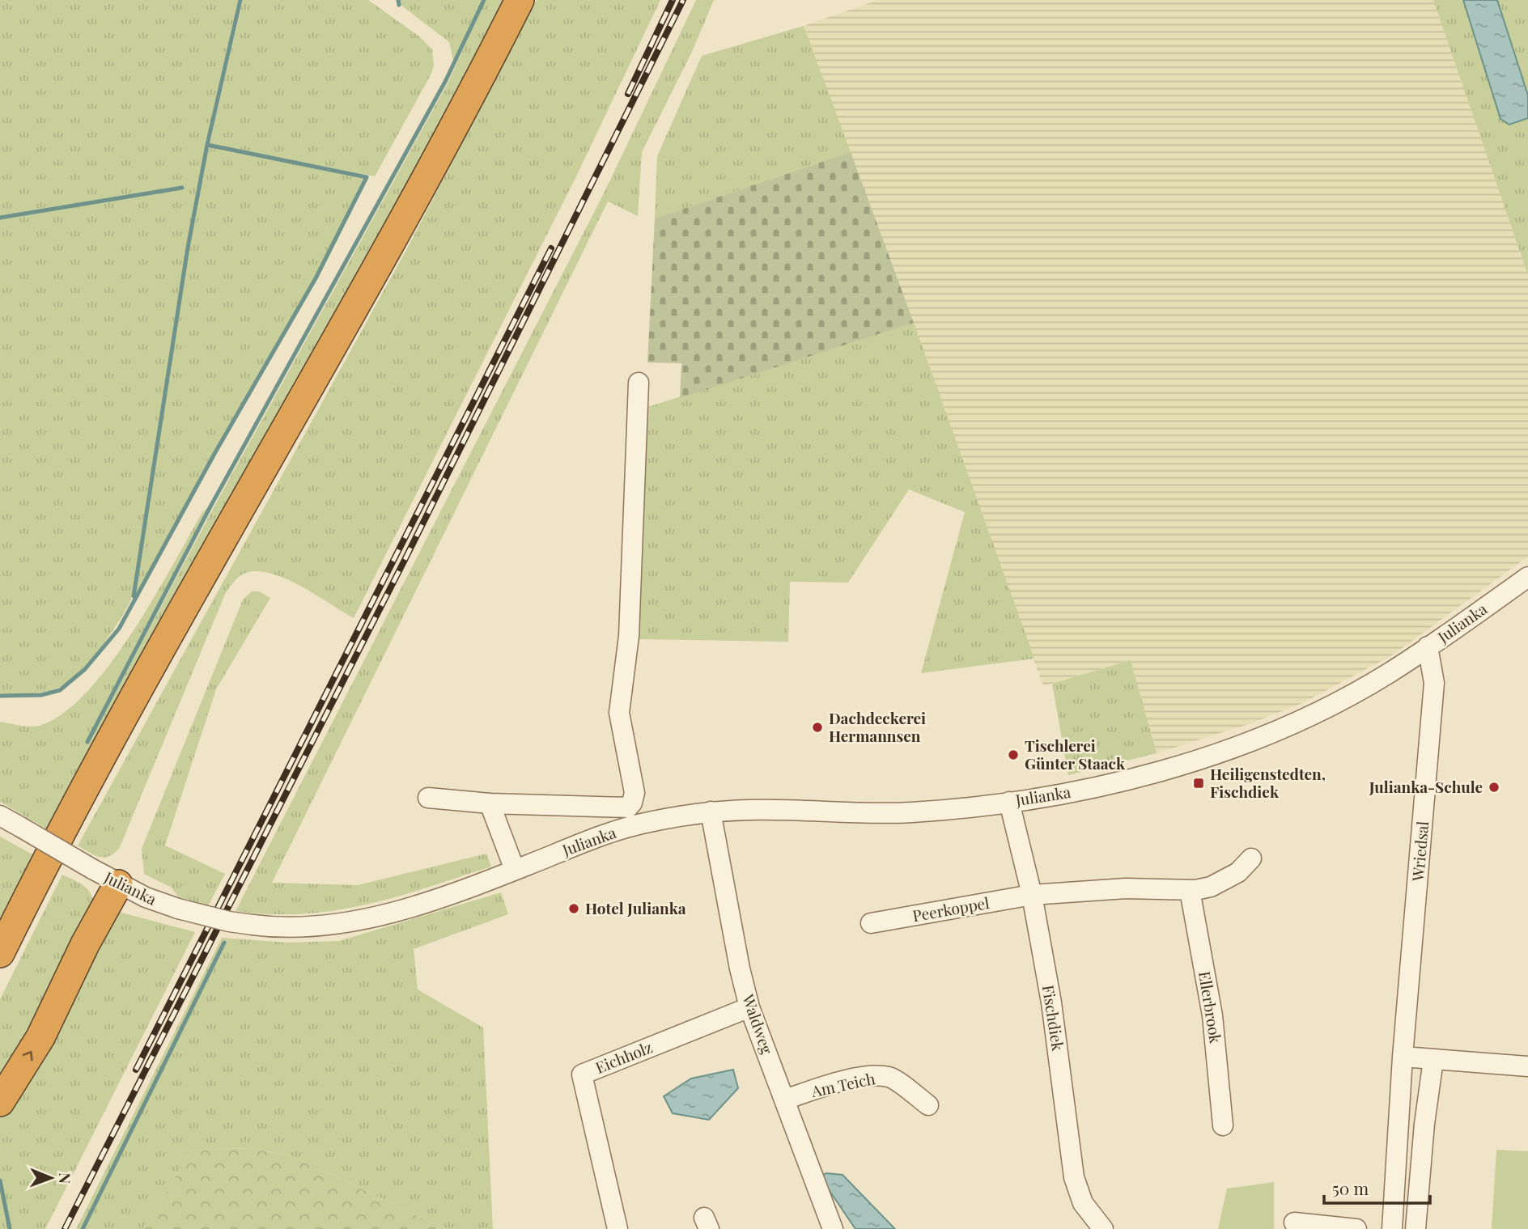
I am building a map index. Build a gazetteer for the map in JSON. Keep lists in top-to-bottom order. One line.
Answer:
{"streets":{"street":["Julianka","Wriedsal","Peerkoppel","Ellerbrook","Fischdiek","Waldweg","Eichholz","Am Teich"]},"crossings":[["Julianka","Wriedsal"],["Julianka","Fischdiek"],["Julianka","Waldweg"],["Peerkoppel","Fischdiek"],["Waldweg","Eichholz"],["Waldweg","Am Teich"]],"places":{"other":["Dachdeckerei Hermannsen","Tischlerei Günter Staack","Julianka-Schule","Hotel Julianka"],"transit":["Heiligenstedten, Fischdiek"]},"scale_bar":"50 m","north":"right"}
